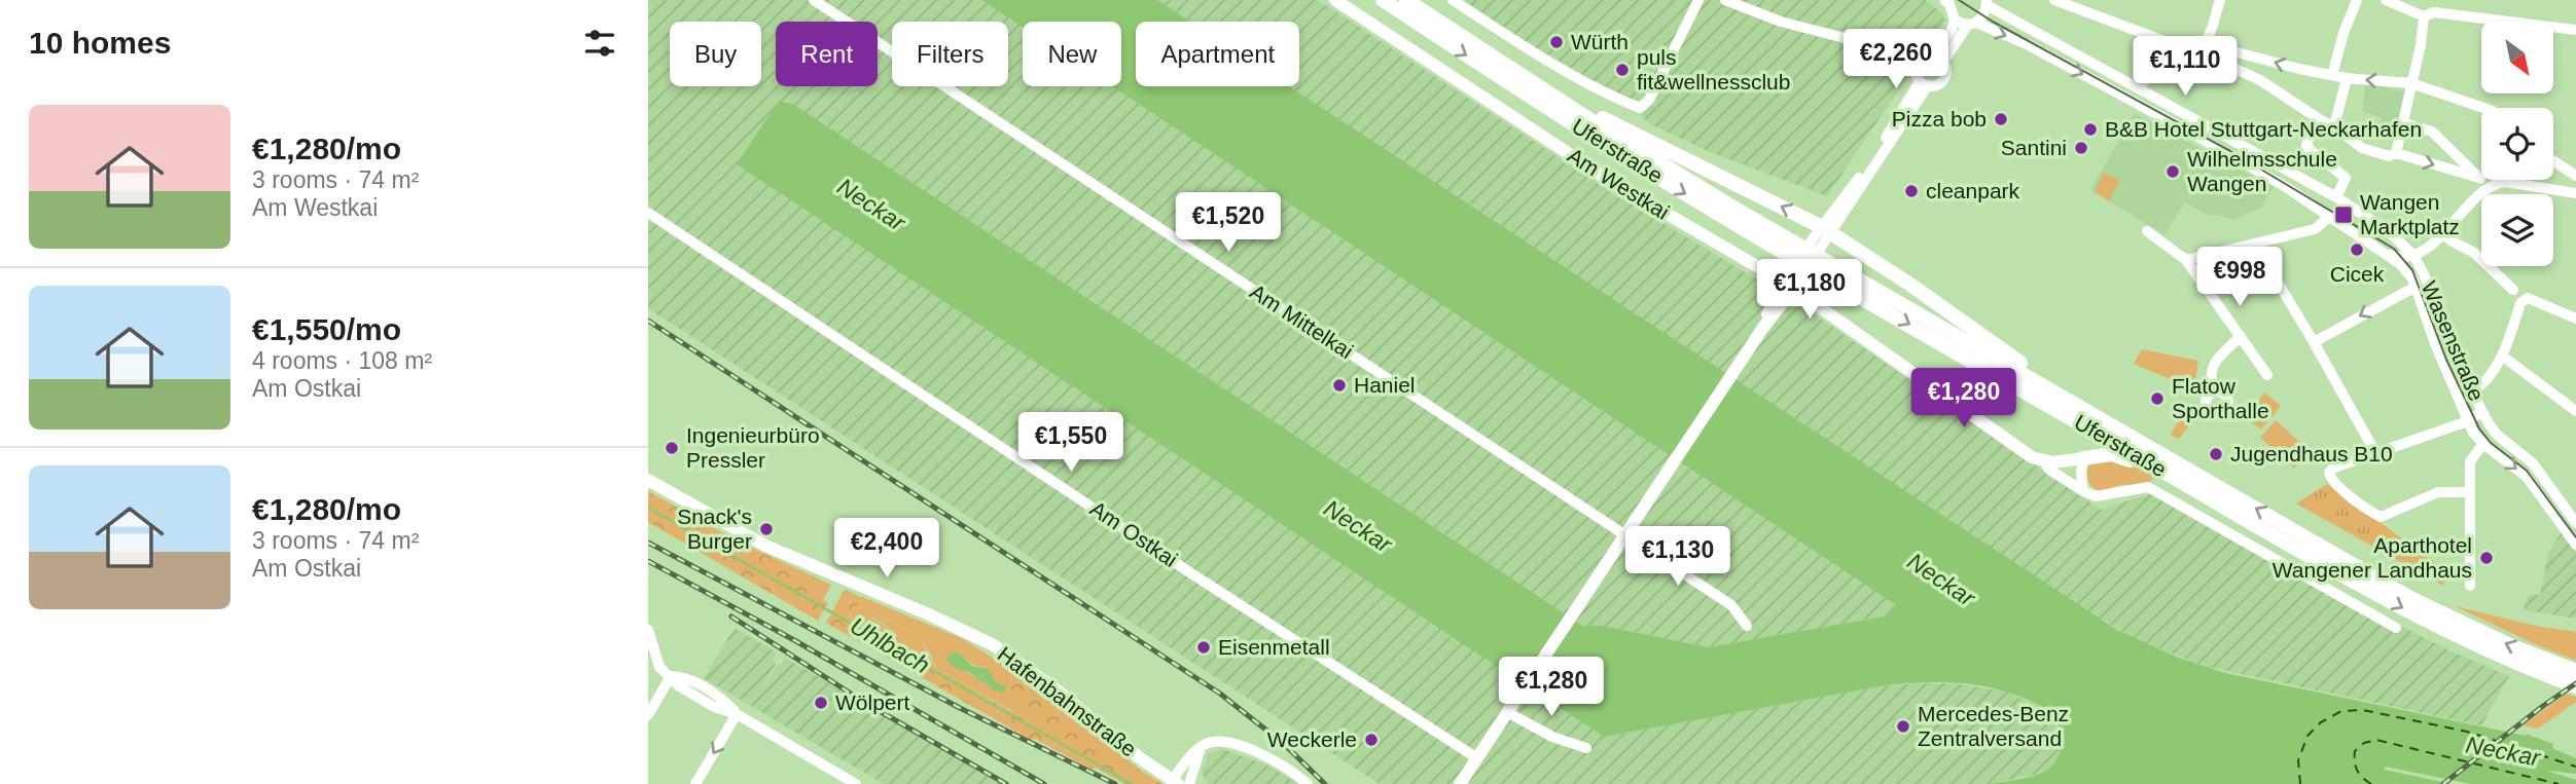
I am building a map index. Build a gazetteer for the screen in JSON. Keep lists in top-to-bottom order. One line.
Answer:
{"streets":{"highway":["Uferstraße"],"main road":["Am Westkai","Hafenbahnstraße"],"street":["Am Mittelkai","Wasenstraße","Am Ostkai"]},"water":["Neckar","Uhlbach"],"places":{"other":["Würth","puls fit&wellnessclub","Pizza bob","B&B Hotel Stuttgart-Neckarhafen","Santini","Wilhelmsschule Wangen","cleanpark","Cicek","Haniel","Flatow Sporthalle","Ingenieurbüro Pressler","Jugendhaus B10","Snack's Burger","Aparthotel Wangener Landhaus","Eisenmetall","Wölpert","Mercedes-Benz Zentralversand","Weckerle"],"transit":["Wangen Marktplatz"]},"north":"bottom right","page":{"heading":"10 homes","chip":["Buy","Rent","Filters","New","Apartment"],"price":["€2,260","€1,110","€1,520","€998","€1,180","€1,280","€1,550","€2,400","€1,130","€1,280"],"list":[{"name":"€1,280/mo","note":"3 rooms · 74 m² · Am Westkai"},{"name":"€1,550/mo","note":"4 rooms · 108 m² · Am Ostkai"},{"name":"€1,280/mo","note":"3 rooms · 74 m² · Am Ostkai"}]}}
